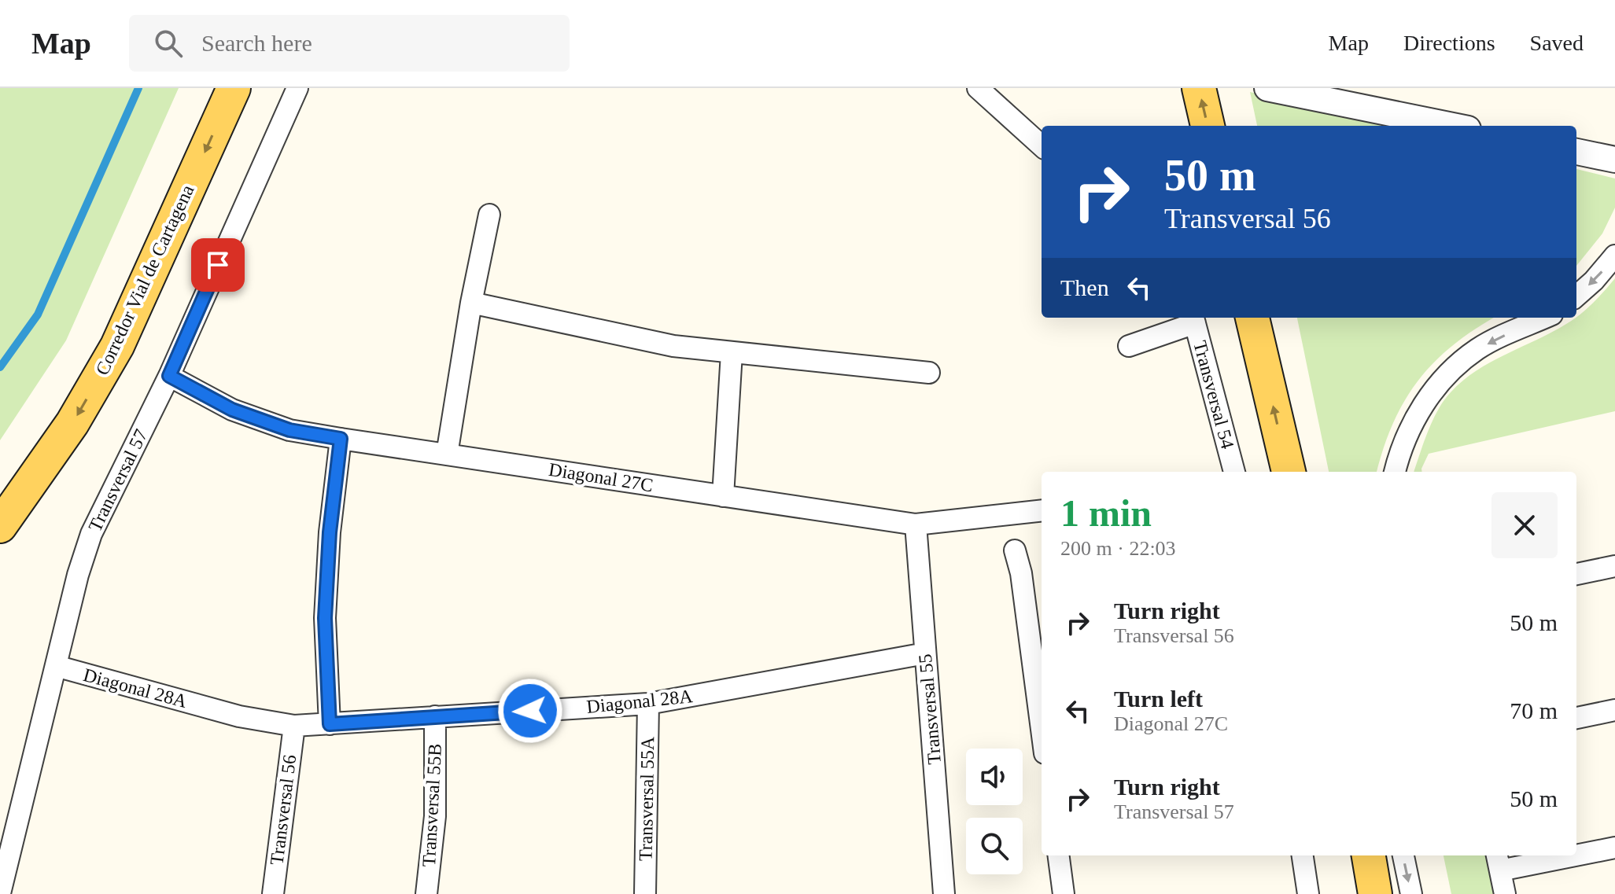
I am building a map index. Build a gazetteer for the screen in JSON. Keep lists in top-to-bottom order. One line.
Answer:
{"streets":{"main road":["Corredor Vial de Cartagena"],"street":["Transversal 54","Diagonal 27C","Transversal 57","Diagonal 28A","Transversal 55","Transversal 55A","Transversal 55B","Transversal 56"]},"crossings":[["Diagonal 27C","Transversal 57"],["Diagonal 27C","Transversal 55"],["Transversal 57","Diagonal 28A"],["Diagonal 28A","Transversal 55"],["Diagonal 28A","Transversal 55A"],["Diagonal 28A","Transversal 55B"],["Diagonal 28A","Transversal 56"]],"one_way":["Corredor Vial de Cartagena"],"page":{"header":"Map","search":"Search here","nav":["Map","Directions","Saved"],"turn":["50 m","Transversal 56"],"then":"Then","heading":["1 min","200 m · 22:03"],"list":[{"name":"Turn right","note":"Transversal 56","value":"50 m"},{"name":"Turn left","note":"Diagonal 27C","value":"70 m"},{"name":"Turn right","note":"Transversal 57","value":"50 m"}]}}
